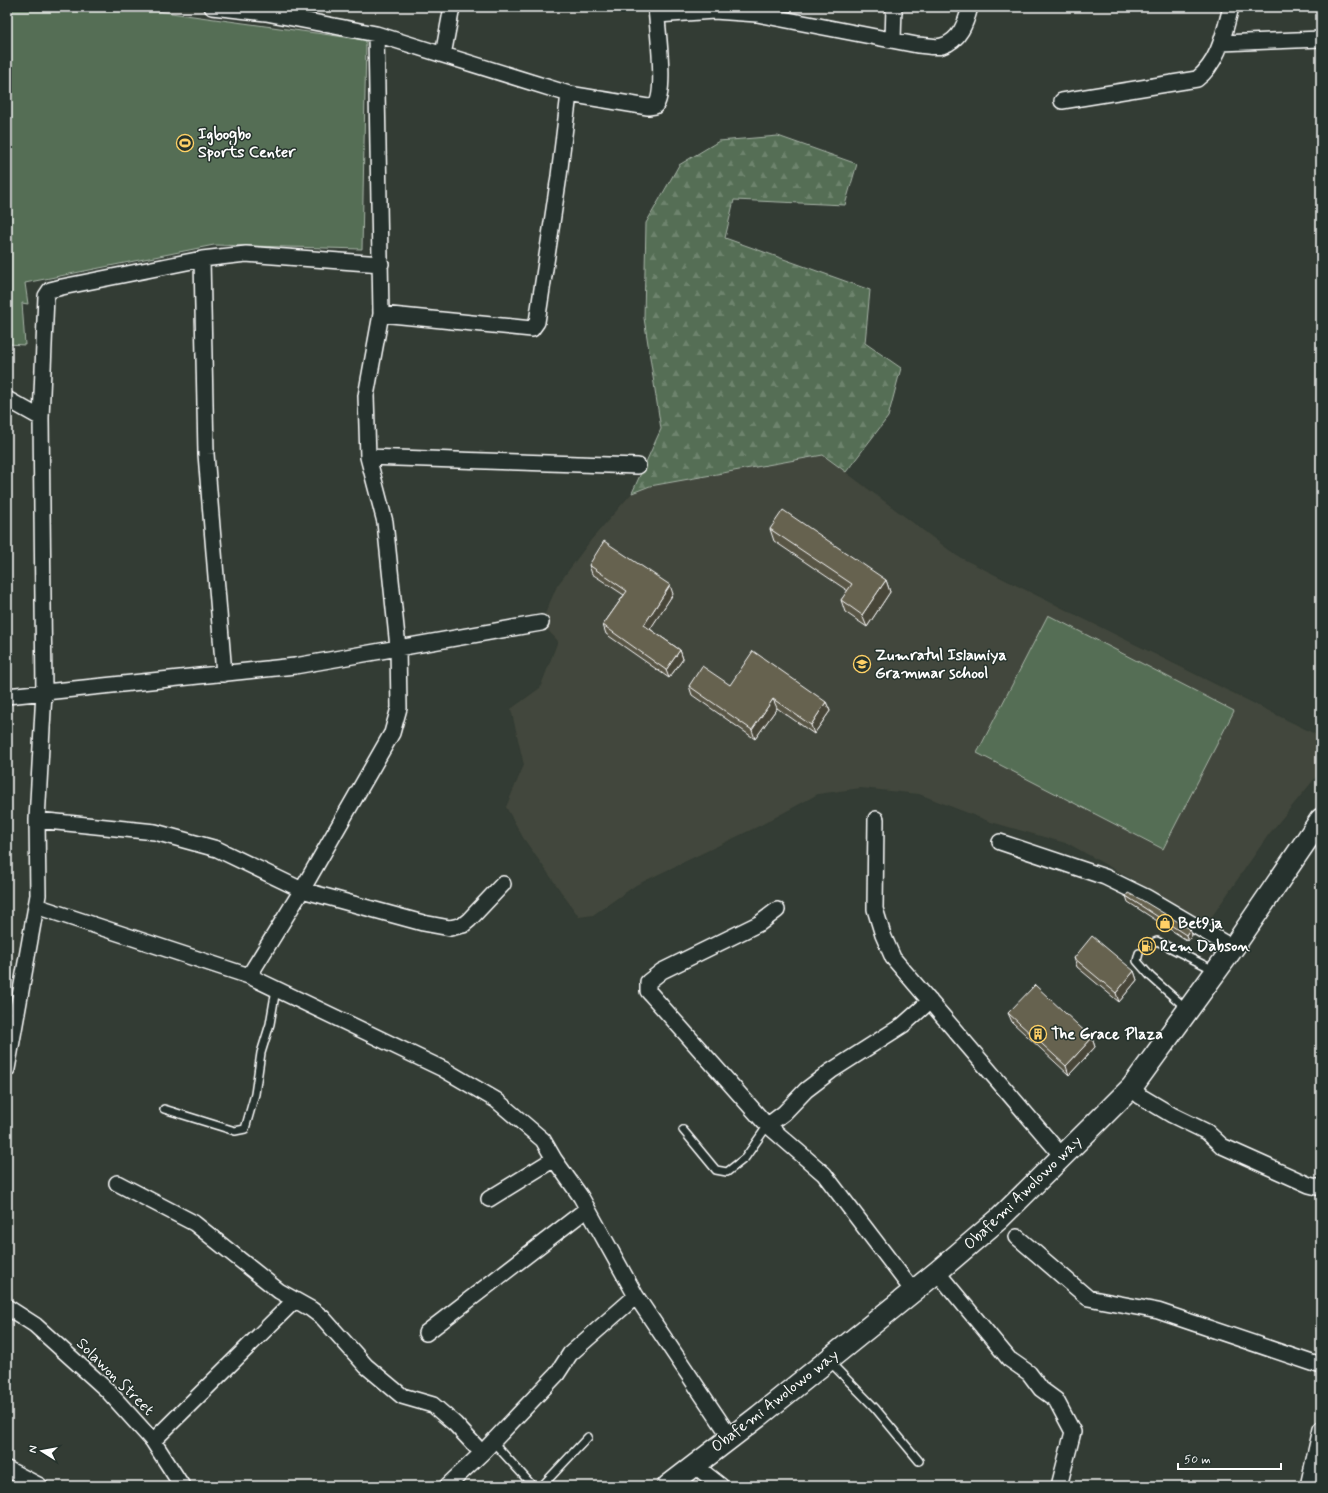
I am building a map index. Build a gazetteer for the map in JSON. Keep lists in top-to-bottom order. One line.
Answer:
{"streets":{"main road":["Obafemi Awolowo way"],"street":["Solawon Street"]},"places":{"sports":["Igbogbo Sports Center"],"school or university":["Zumratul Islamiya Grammar school"],"shop":["Bet9ja"],"fuel station":["Rem Dabson"],"building":["The Grace Plaza"]},"scale_bar":"50 m","north":"left"}
